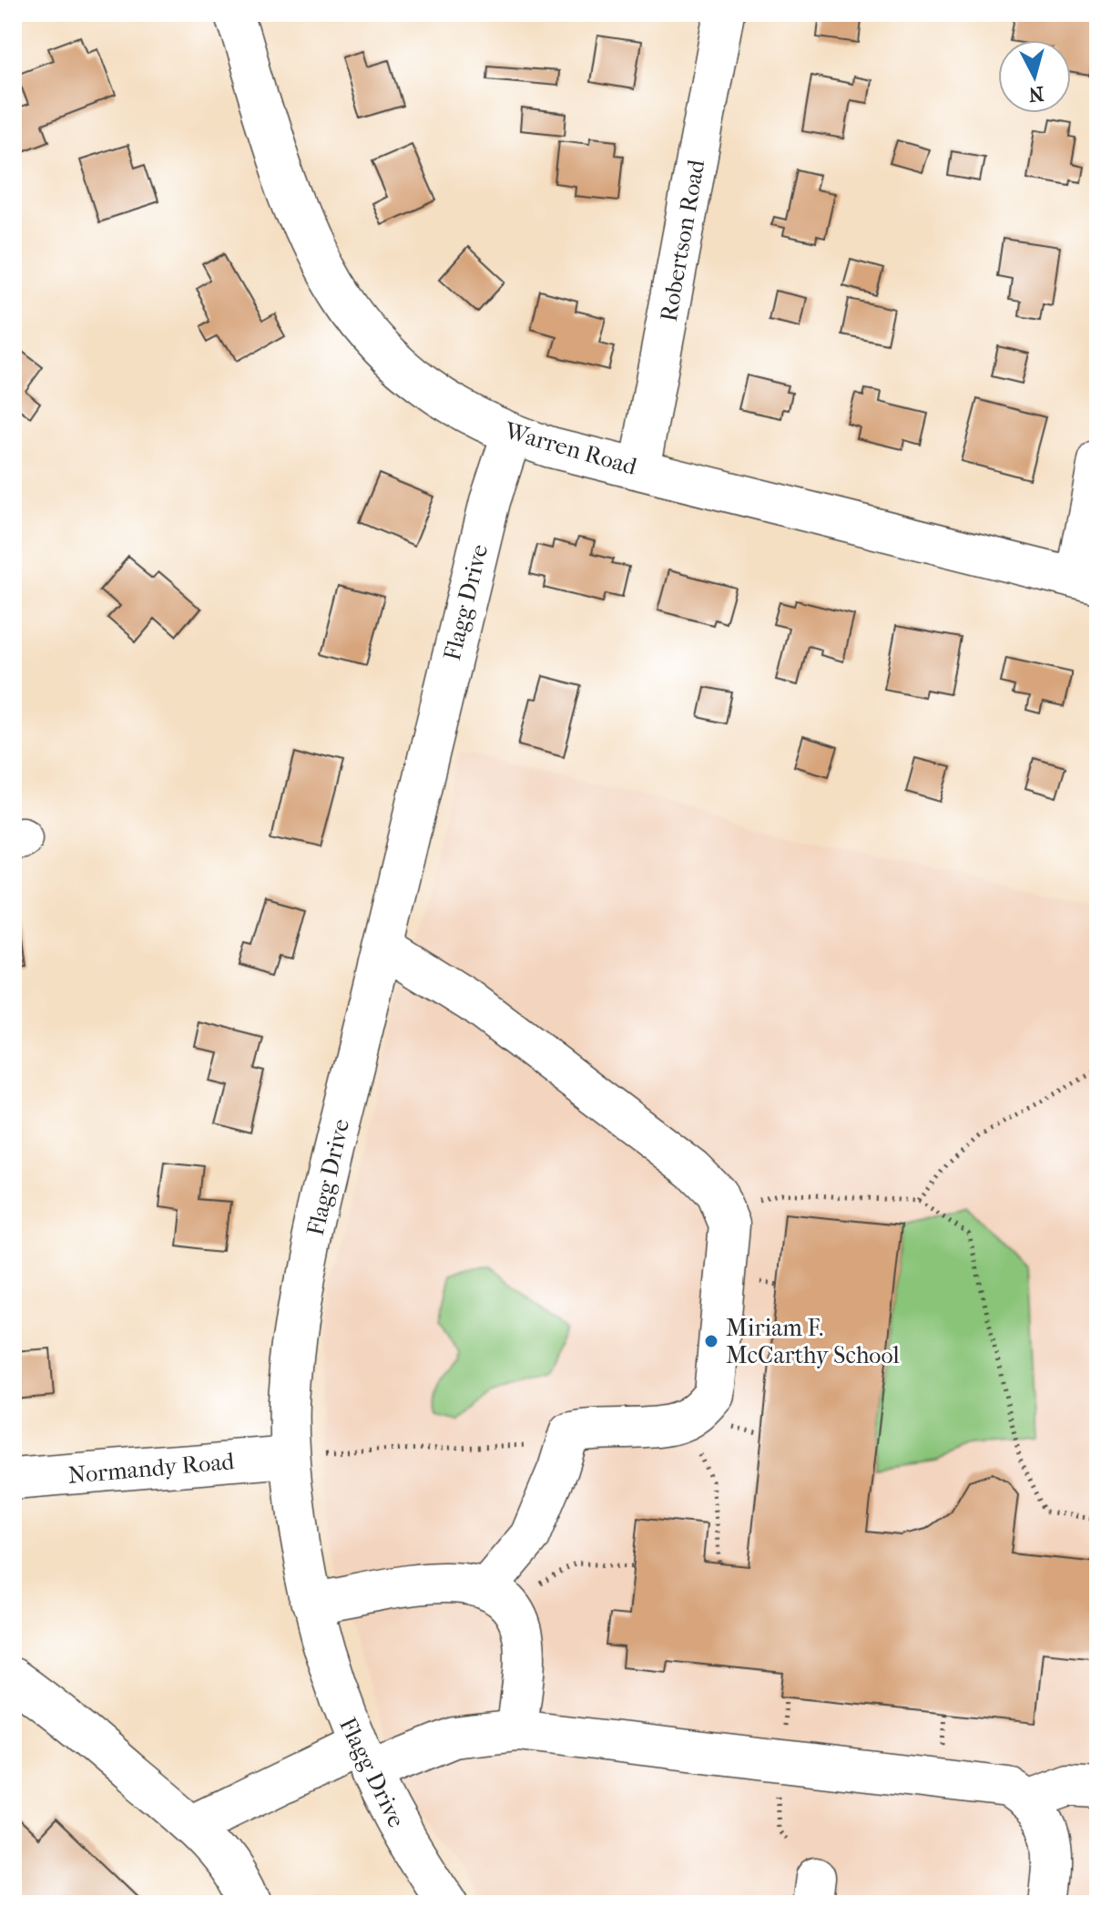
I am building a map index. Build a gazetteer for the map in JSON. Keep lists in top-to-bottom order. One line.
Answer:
{"streets":{"street":["Robertson Road","Warren Road","Flagg Drive","Normandy Road"]},"crossings":[["Robertson Road","Warren Road"],["Warren Road","Flagg Drive"],["Flagg Drive","Normandy Road"]],"places":["Miriam F. McCarthy School"],"north":"bottom"}
